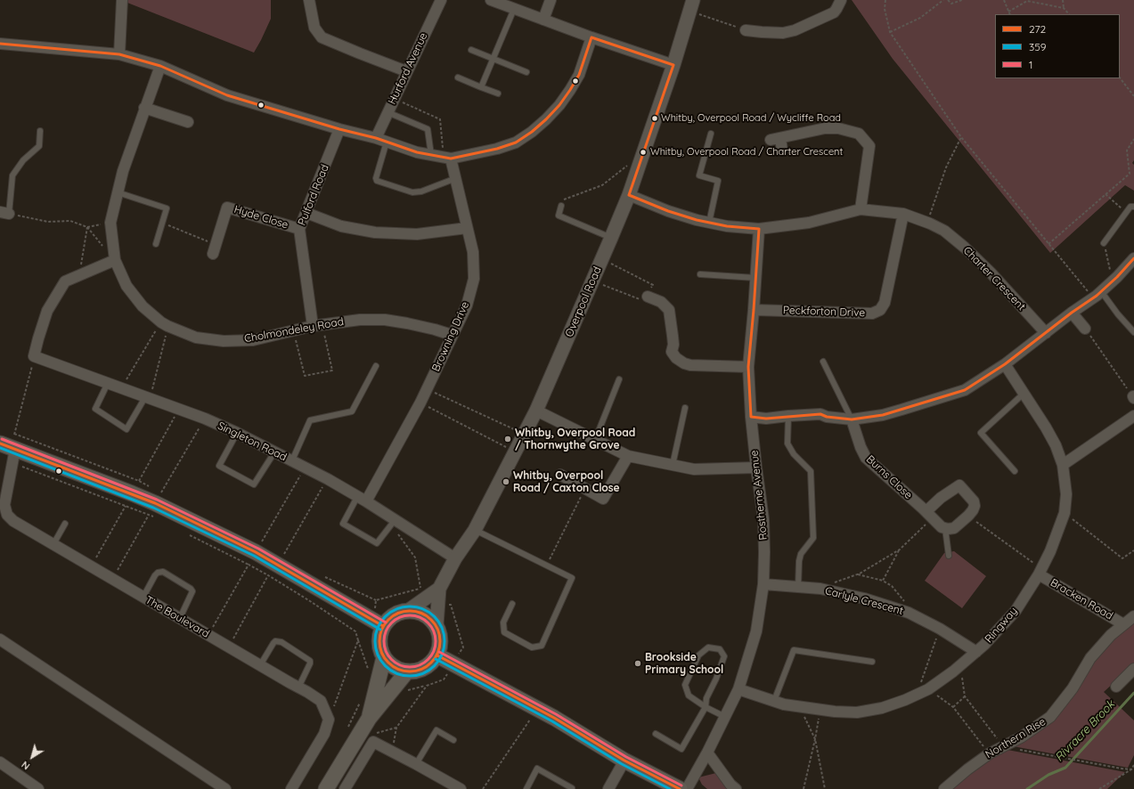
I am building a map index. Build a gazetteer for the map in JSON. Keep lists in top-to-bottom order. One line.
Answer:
{"streets":{"street":["Hurford Avenue","Pulford Road","Hyde Close","Charter Crescent","Overpool Road","Peckforton Drive","Cholmondeley Road","Browning Drive","Singleton Road","Burns Close","Rostherne Avenue","Bracken Road","Carlyle Crescent","The Boulevard","Ringway","Northern Rise"]},"crossings":[["Pulford Road","Hyde Close"],["Pulford Road","Cholmondeley Road"],["Charter Crescent","Overpool Road"],["Charter Crescent","Peckforton Drive"],["Charter Crescent","Rostherne Avenue"],["Overpool Road","Singleton Road"],["Peckforton Drive","Rostherne Avenue"],["Cholmondeley Road","Browning Drive"],["Browning Drive","Singleton Road"],["Rostherne Avenue","Carlyle Crescent"],["Rostherne Avenue","Ringway"],["Bracken Road","Ringway"],["Bracken Road","Northern Rise"],["Carlyle Crescent","Ringway"]],"water":["Rivracre Brook"],"places":["Whitby, Overpool Road / Wycliffe Road","Whitby, Overpool Road / Charter Crescent","Whitby, Overpool Road / Thornwythe Grove","Whitby, Overpool Road / Caxton Close","Brookside Primary School"],"lines":["transit line 272","transit line 1","transit line 359"],"legend":["272","359","1"],"north":"bottom left"}
